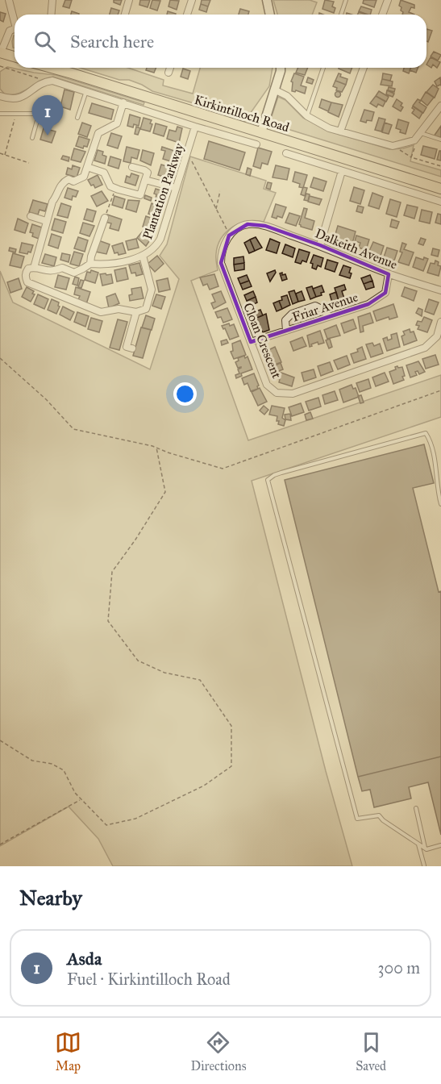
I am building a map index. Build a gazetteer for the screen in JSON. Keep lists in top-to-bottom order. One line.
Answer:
{"streets":{"main road":["Kirkintilloch Road"],"street":["Plantation Parkway","Dalkeith Avenue","Friar Avenue","Cloan Crescent"]},"crossings":[["Kirkintilloch Road","Plantation Parkway"],["Dalkeith Avenue","Friar Avenue"],["Dalkeith Avenue","Cloan Crescent"],["Friar Avenue","Cloan Crescent"]],"page":{"search":"Search here","pins":"1","heading":"Nearby","list":[{"mark":"1","name":"Asda","note":"Fuel · Kirkintilloch Road","value":"300 m"}],"nav":["Map","Directions","Saved"]}}
